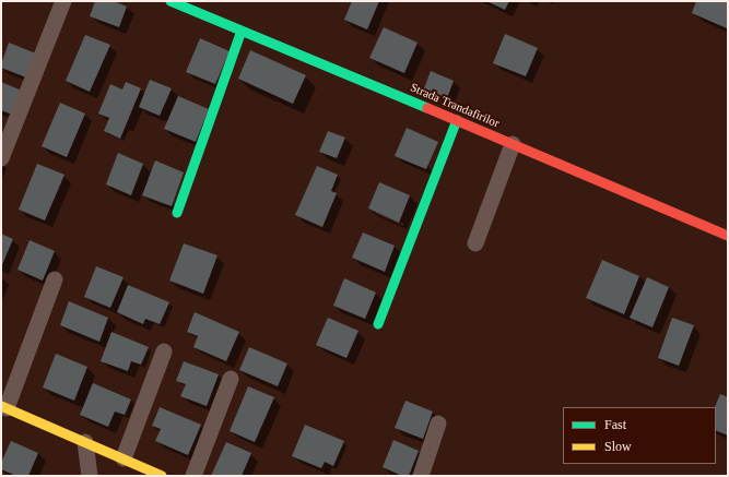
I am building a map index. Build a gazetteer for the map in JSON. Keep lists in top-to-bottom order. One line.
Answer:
{"streets":{"street":["Strada Trandafirilor"]},"legend":["Fast","Slow"]}
